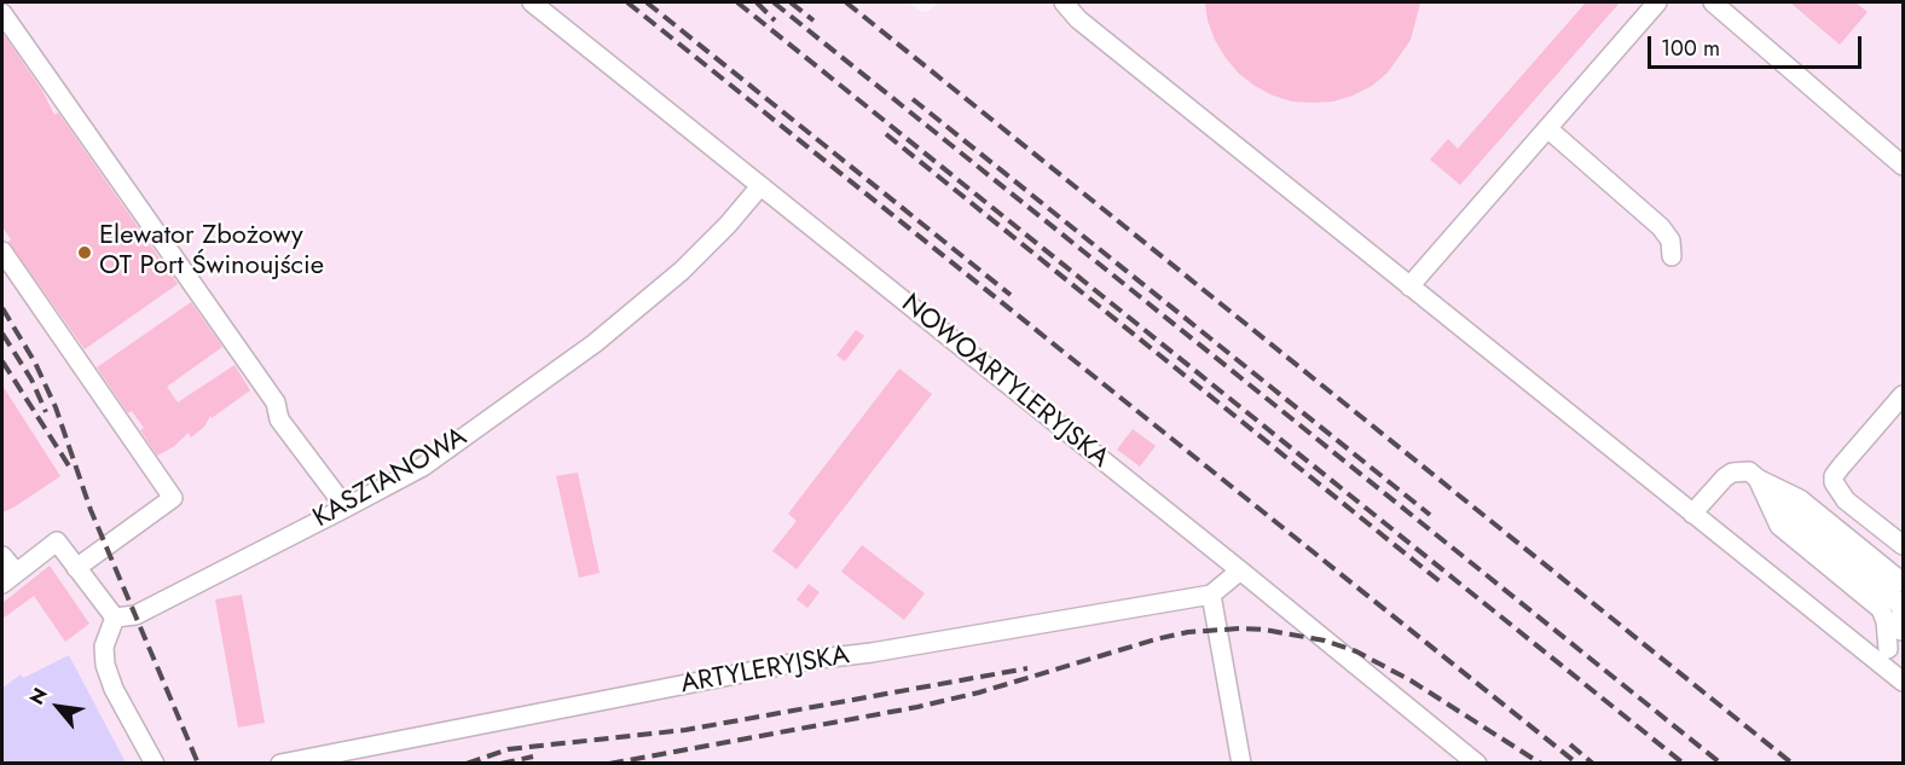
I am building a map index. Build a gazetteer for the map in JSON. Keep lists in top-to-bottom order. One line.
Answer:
{"streets":{"lane":["NOWOARTYLERYJSKA","KASZTANOWA","ARTYLERYJSKA"]},"crossings":[["NOWOARTYLERYJSKA","KASZTANOWA"]],"places":["Elewator Zbożowy OT Port Świnoujście"],"scale_bar":"100 m","north":"top left"}
